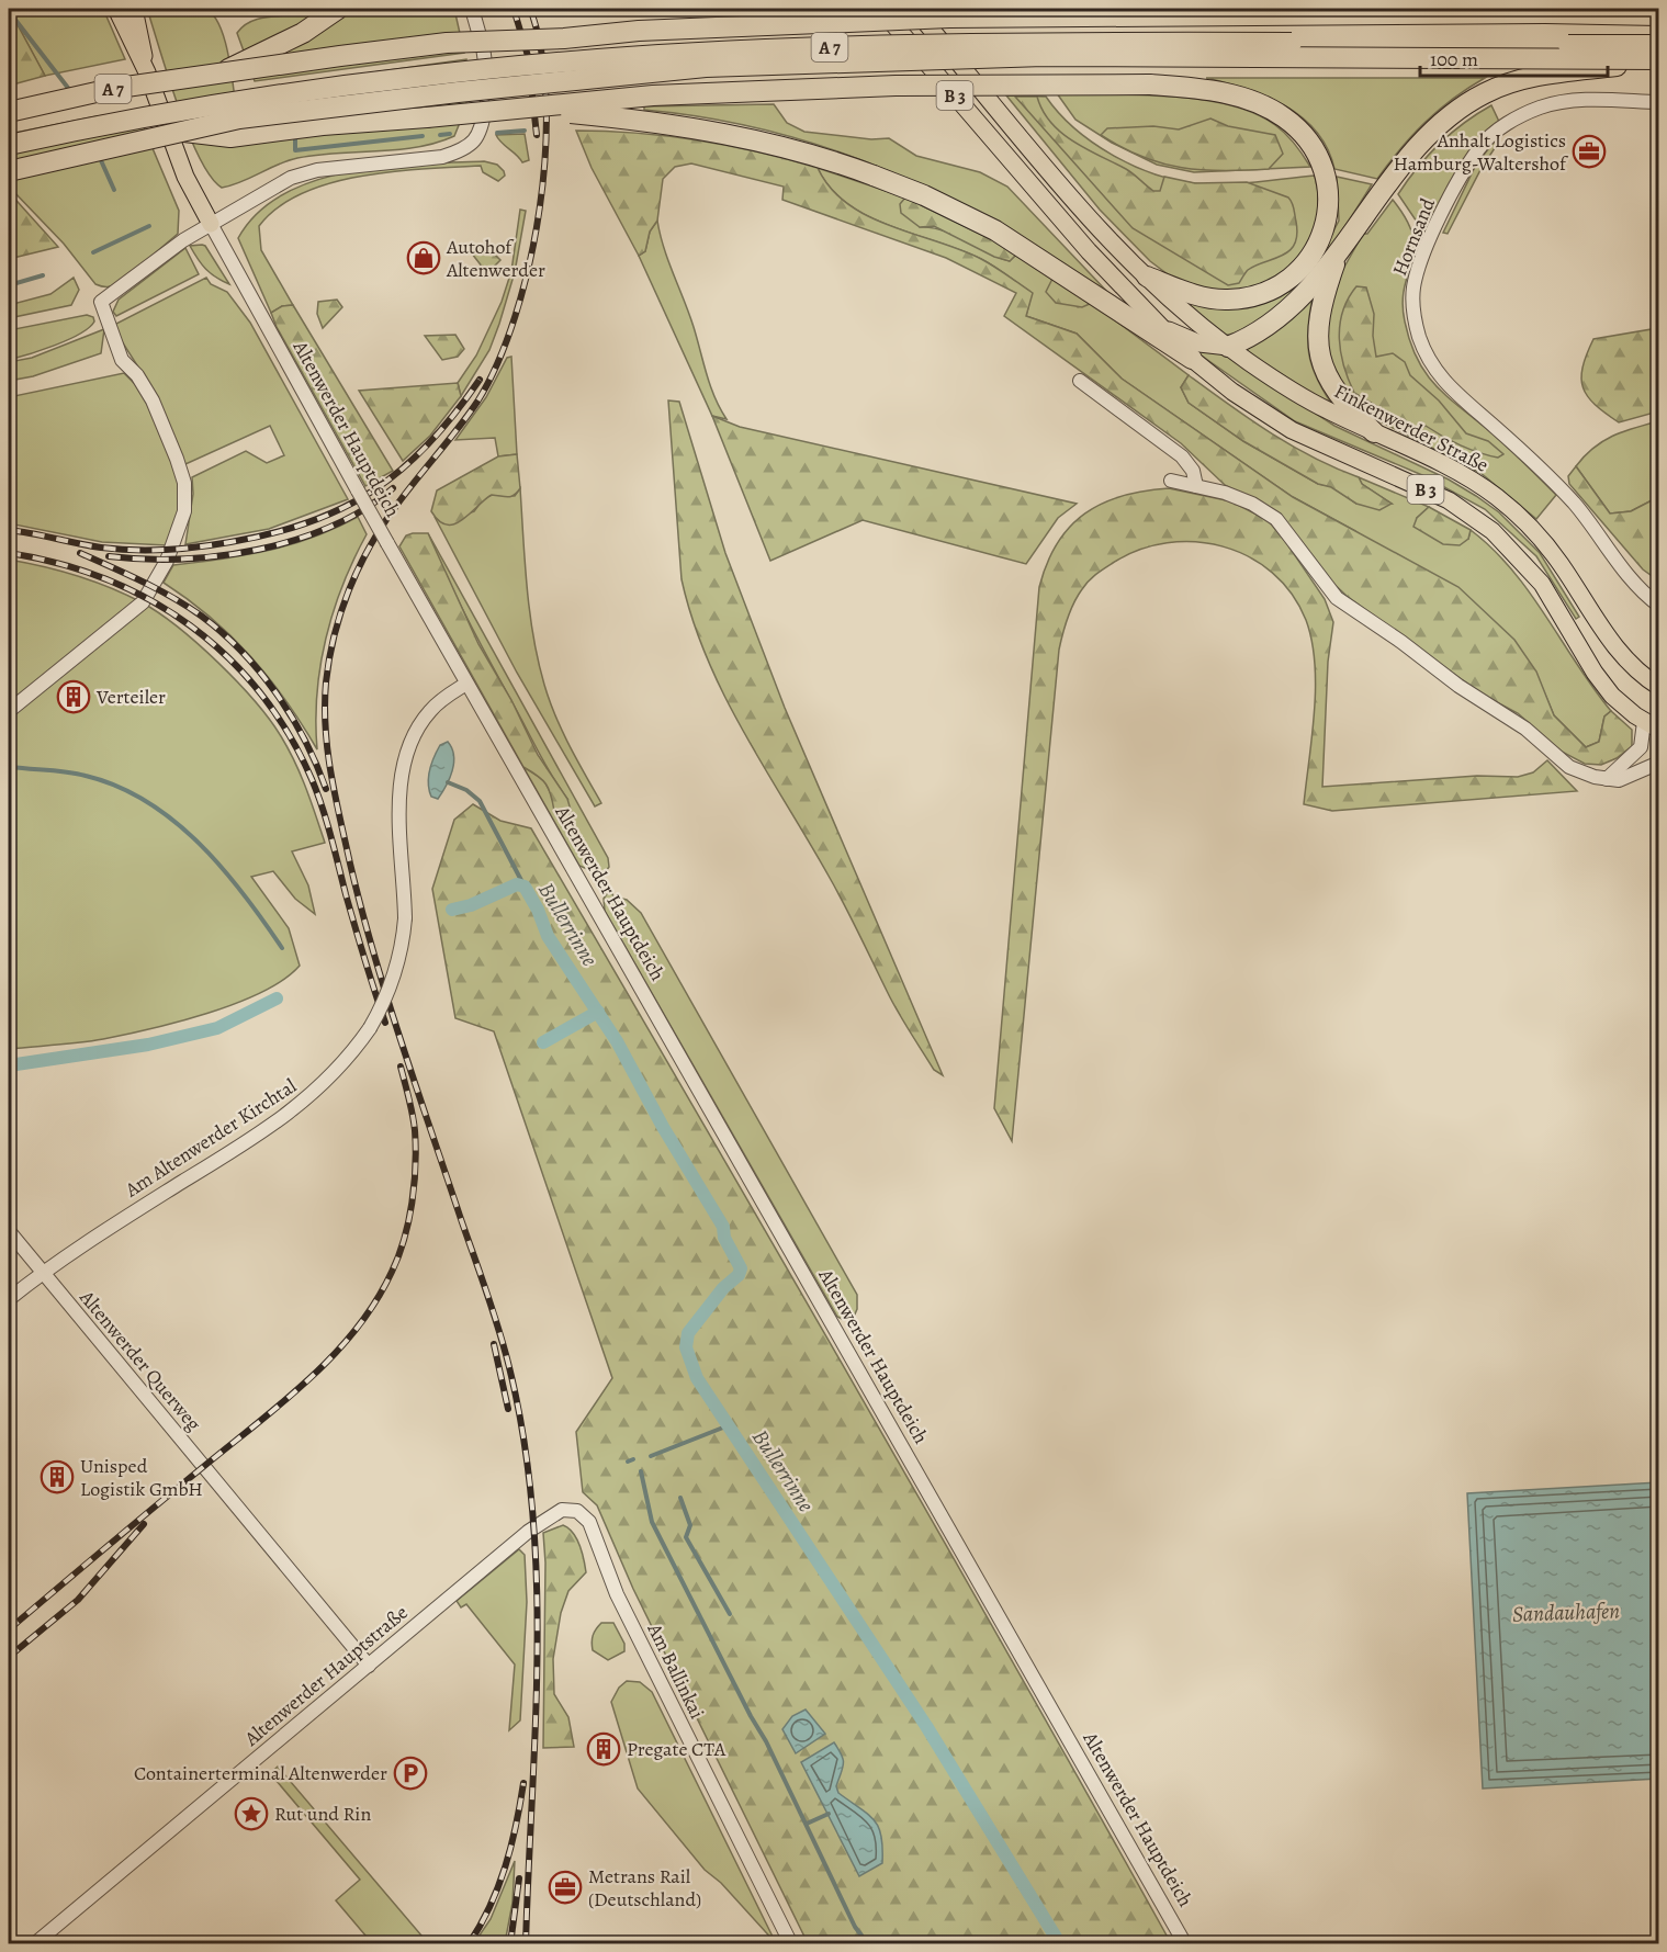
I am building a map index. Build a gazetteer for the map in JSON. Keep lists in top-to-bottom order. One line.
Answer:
{"streets":{"highway":["A 7"],"main road":["B 3","Finkenwerder Straße"],"street":["Hornsand","Altenwerder Hauptdeich","Am Altenwerder Kirchtal","Altenwerder Querweg","Am Ballinkai","Altenwerder Hauptstraße"]},"crossings":[["Altenwerder Hauptdeich","Am Altenwerder Kirchtal"],["Am Altenwerder Kirchtal","Altenwerder Querweg"],["Altenwerder Querweg","Altenwerder Hauptstraße"],["Am Ballinkai","Altenwerder Hauptstraße"]],"water":["Bullerrinne","Sandauhafen"],"places":{"office":["Anhalt Logistics Hamburg-Waltershof","Metrans Rail (Deutschland)"],"shop":["Autohof Altenwerder"],"building":["Verteiler","Unisped Logistik GmbH","Pregate CTA"],"parking":["Containerterminal Altenwerder"],"place":["Rut und Rin"]},"scale_bar":"100 m"}
